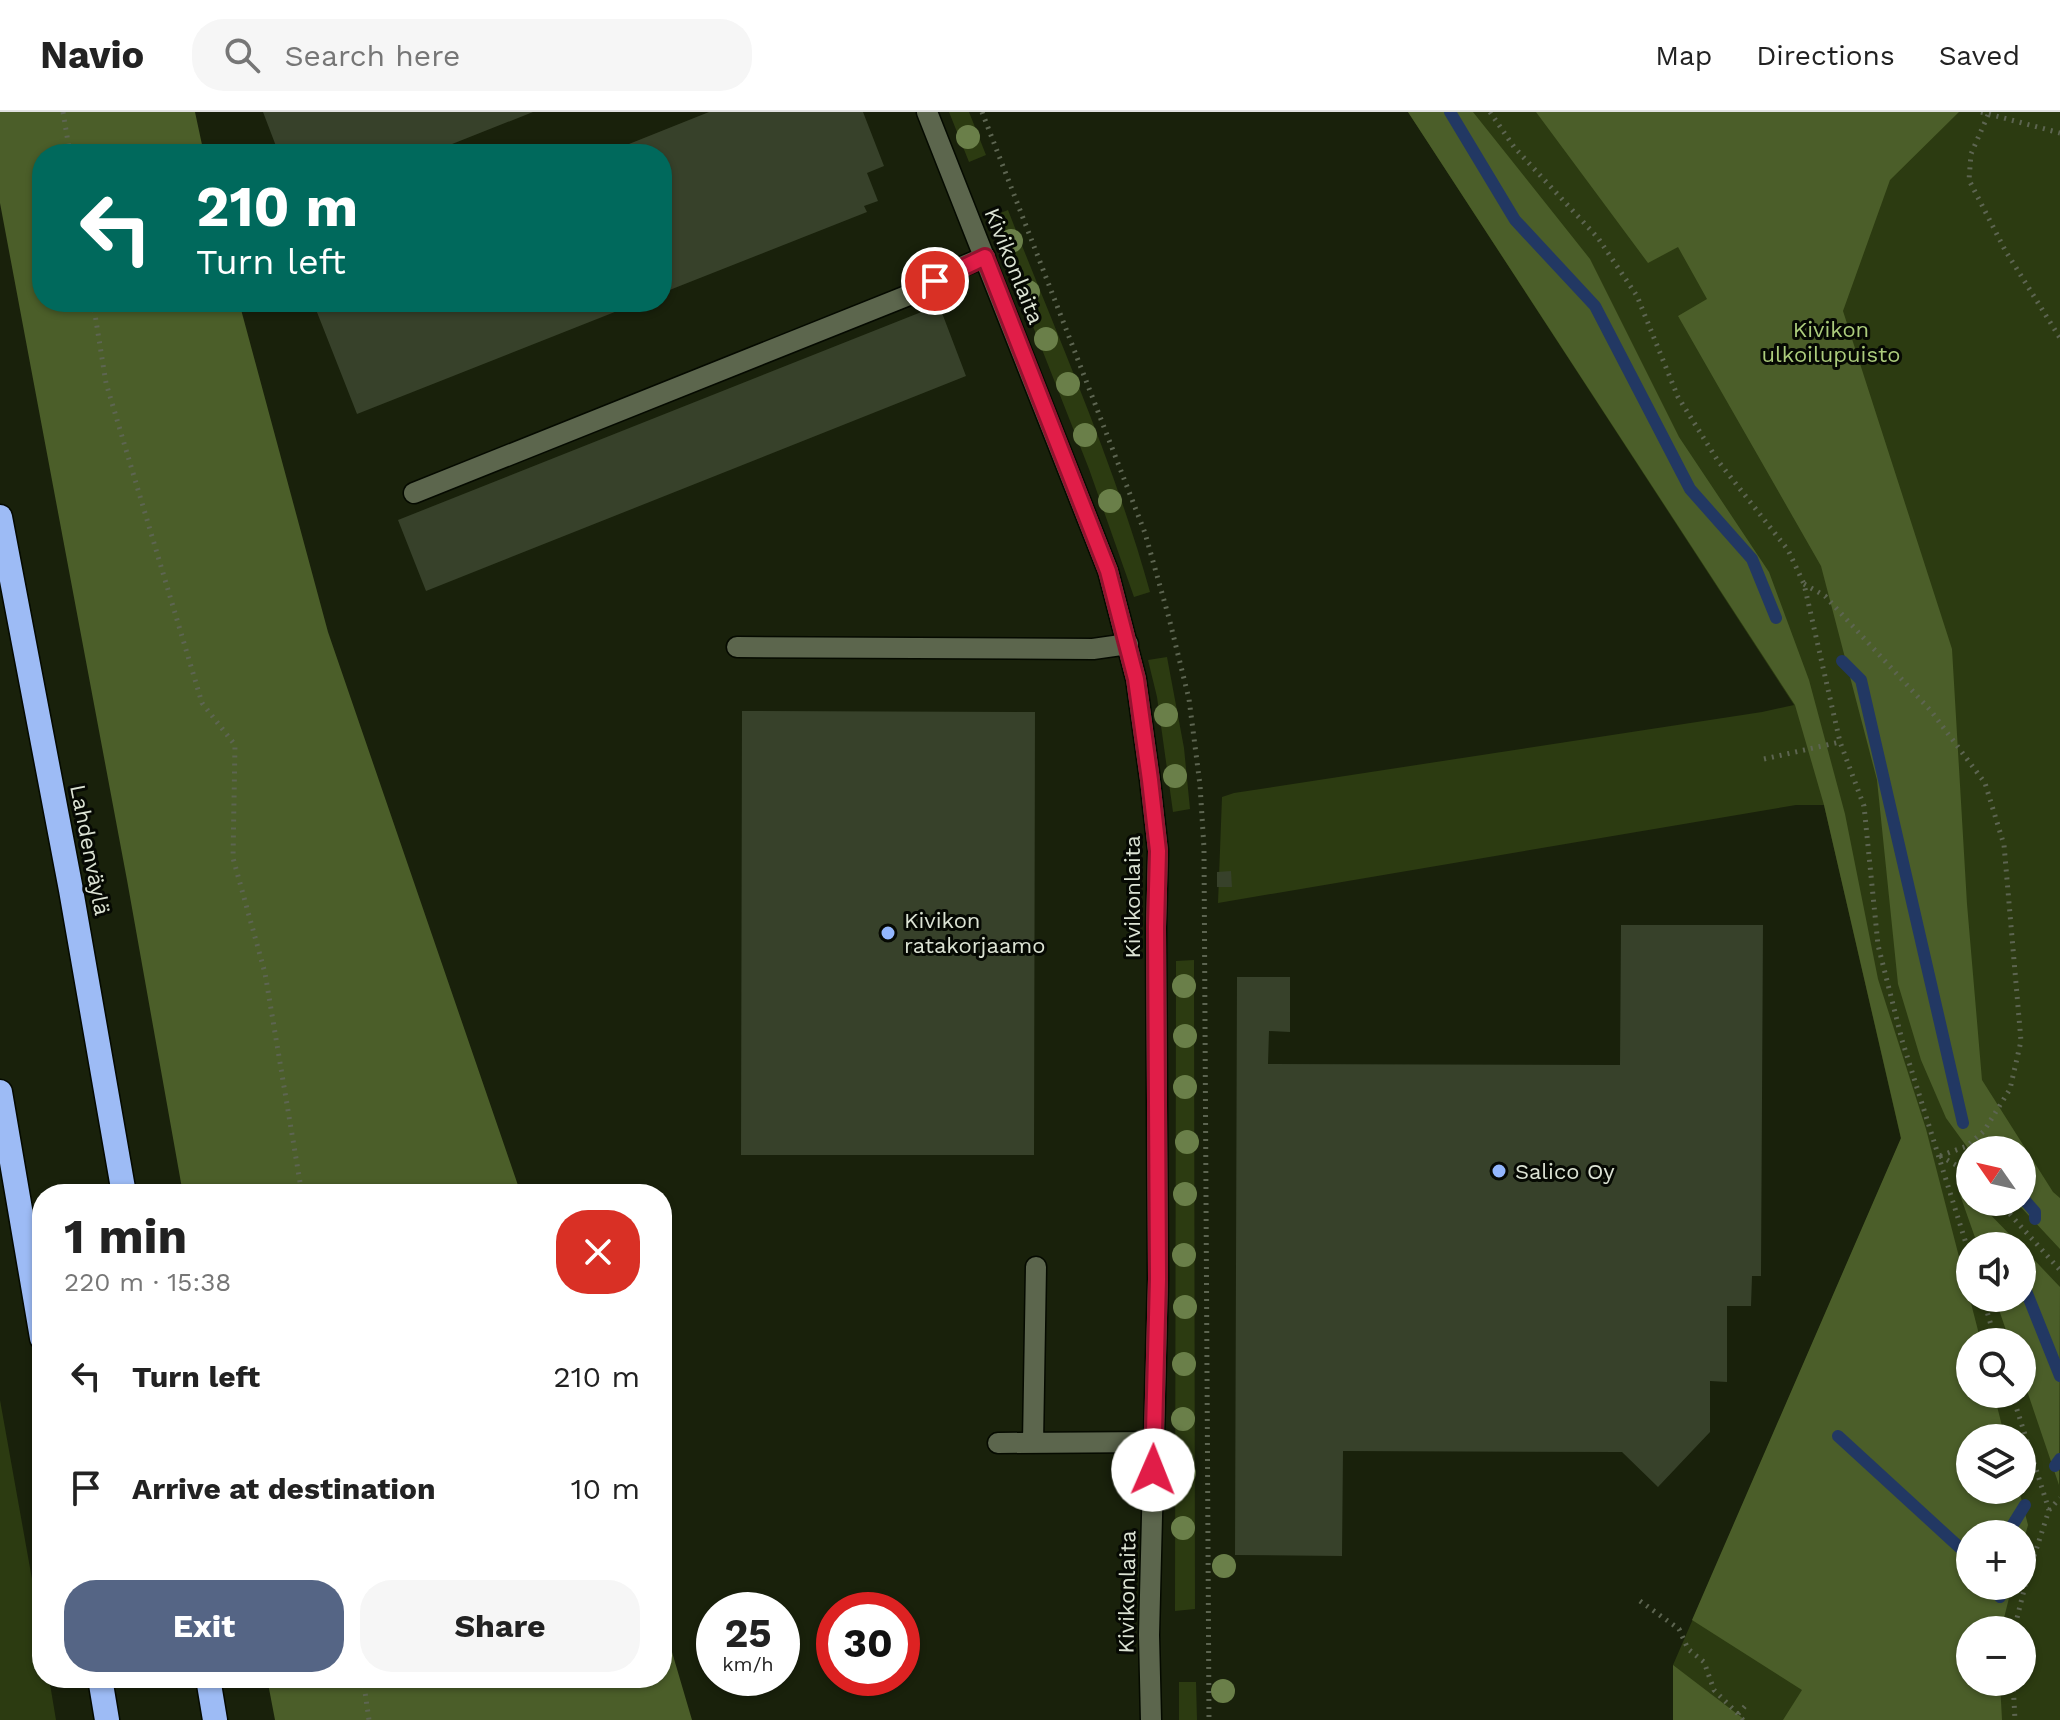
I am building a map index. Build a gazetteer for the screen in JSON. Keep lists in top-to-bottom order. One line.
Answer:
{"streets":{"highway":["Lahdenväylä"],"street":["Kivikonlaita"]},"parks":["Kivikon ulkoilupuisto"],"places":["Kivikon ratakorjaamo","Salico Oy"],"north":"top left","page":{"header":"Navio","search":"Search here","nav":["Map","Directions","Saved"],"turn":["210 m","Turn left"],"map_buttons":["+","−"],"heading":["1 min","220 m · 15:38"],"list":[{"name":"Turn left","value":"210 m"},{"name":"Arrive at destination","value":"10 m"}],"buttons":["Exit","Share"],"speed":"25 km/h","limit":"30"}}
